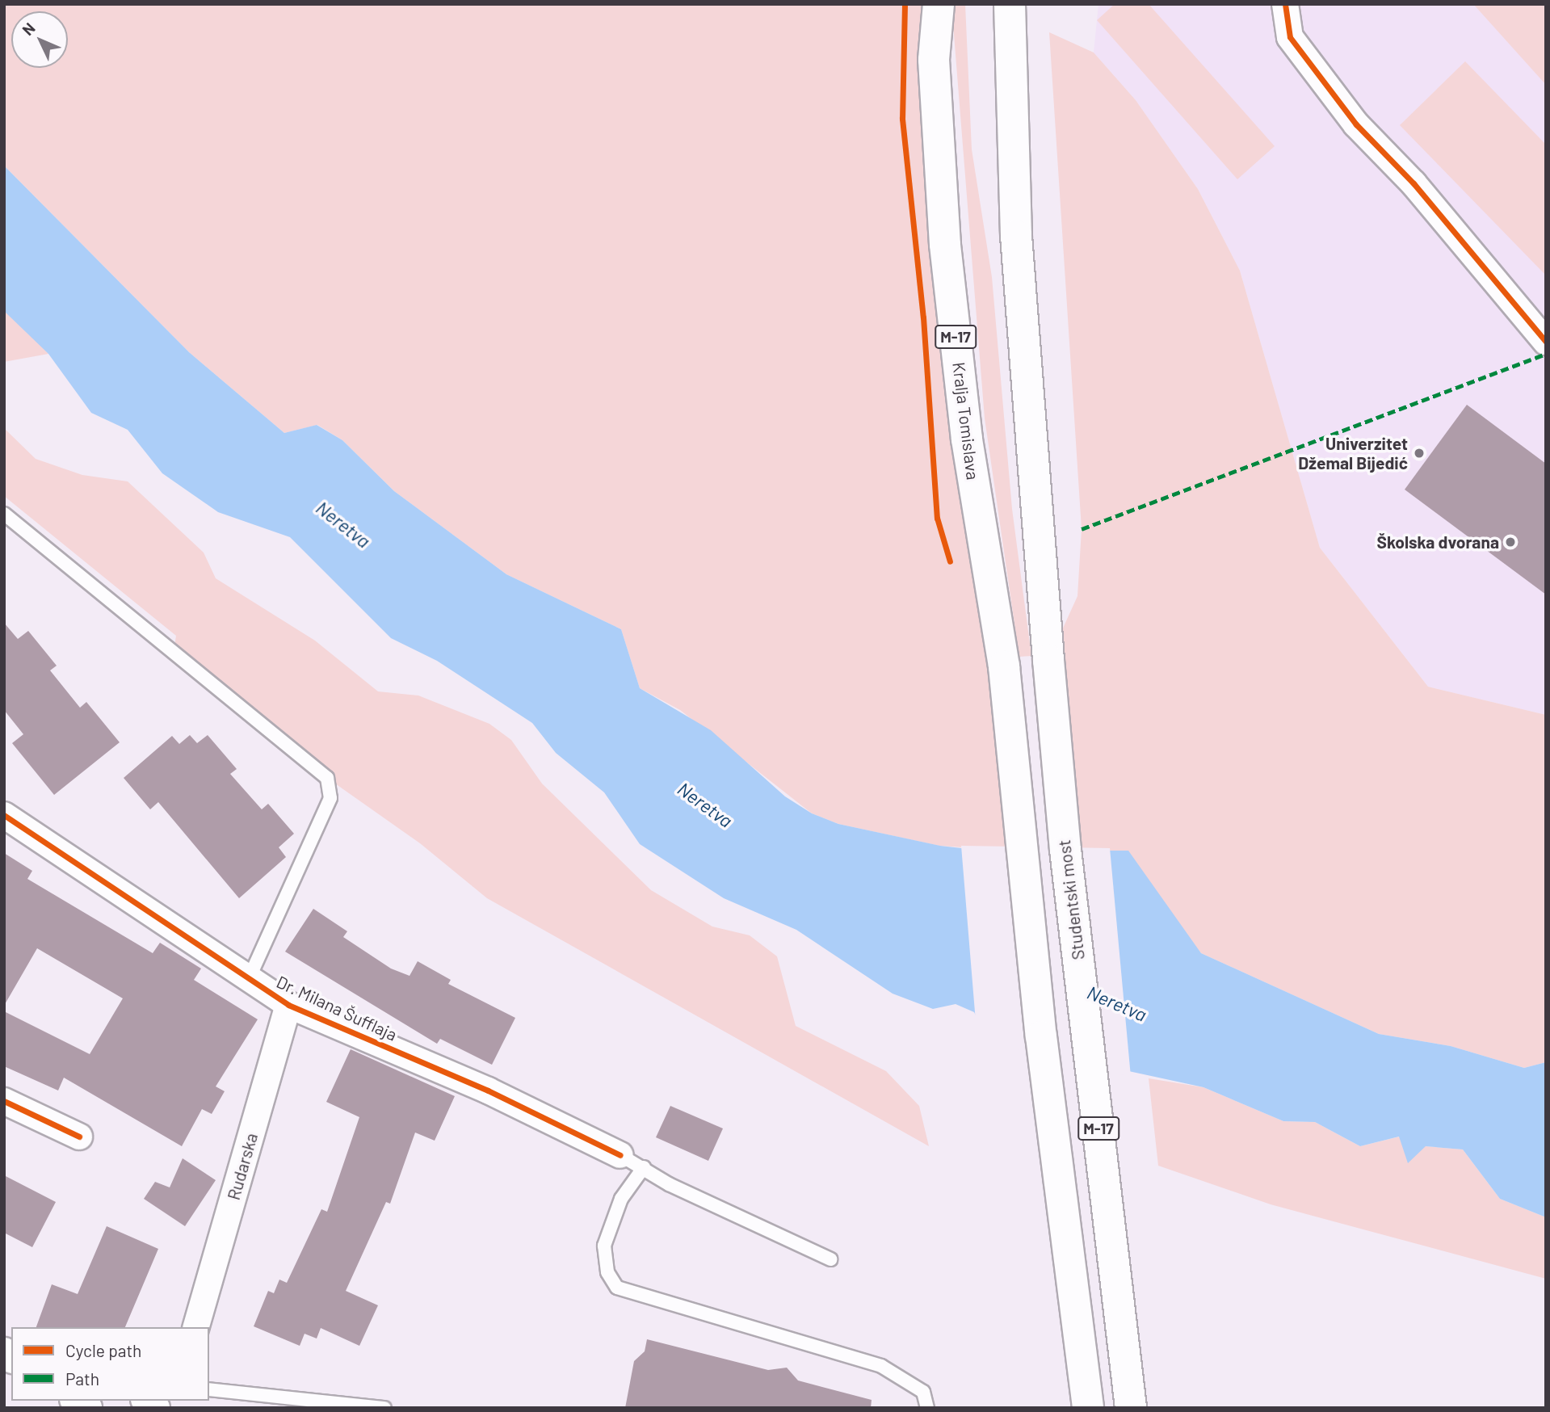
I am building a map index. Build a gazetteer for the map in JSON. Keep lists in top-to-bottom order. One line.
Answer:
{"streets":{"main road":["M-17","Kralja Tomislava","Studentski most"],"street":["Dr. Milana Šufflaja","Rudarska"]},"crossings":[["Dr. Milana Šufflaja","Rudarska"]],"water":["Neretva"],"places":["Univerzitet Džemal Bijedić","Školska dvorana"],"legend":["Cycle path","Path"],"north":"top left"}
